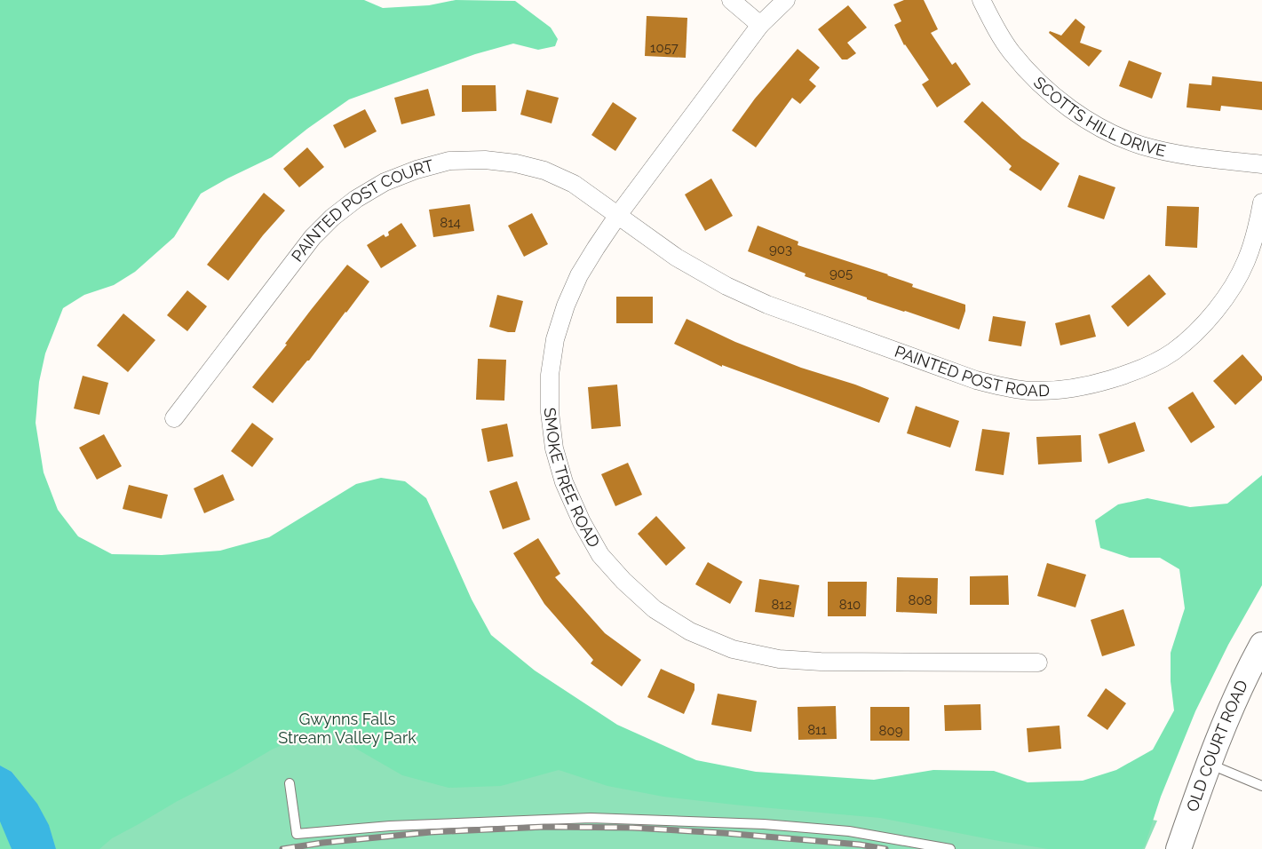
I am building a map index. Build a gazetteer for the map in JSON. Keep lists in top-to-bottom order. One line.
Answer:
{"streets":{"main road":["OLD COURT ROAD"],"street":["SCOTTS HILL DRIVE","PAINTED POST COURT","PAINTED POST ROAD","SMOKE TREE ROAD"]},"crossings":[["PAINTED POST COURT","PAINTED POST ROAD"],["PAINTED POST COURT","SMOKE TREE ROAD"],["PAINTED POST ROAD","SMOKE TREE ROAD"]],"parks":["Gwynns Falls Stream Valley Park"],"house_numbers":["1057","814","903","905","808","812","810","811","809"]}
